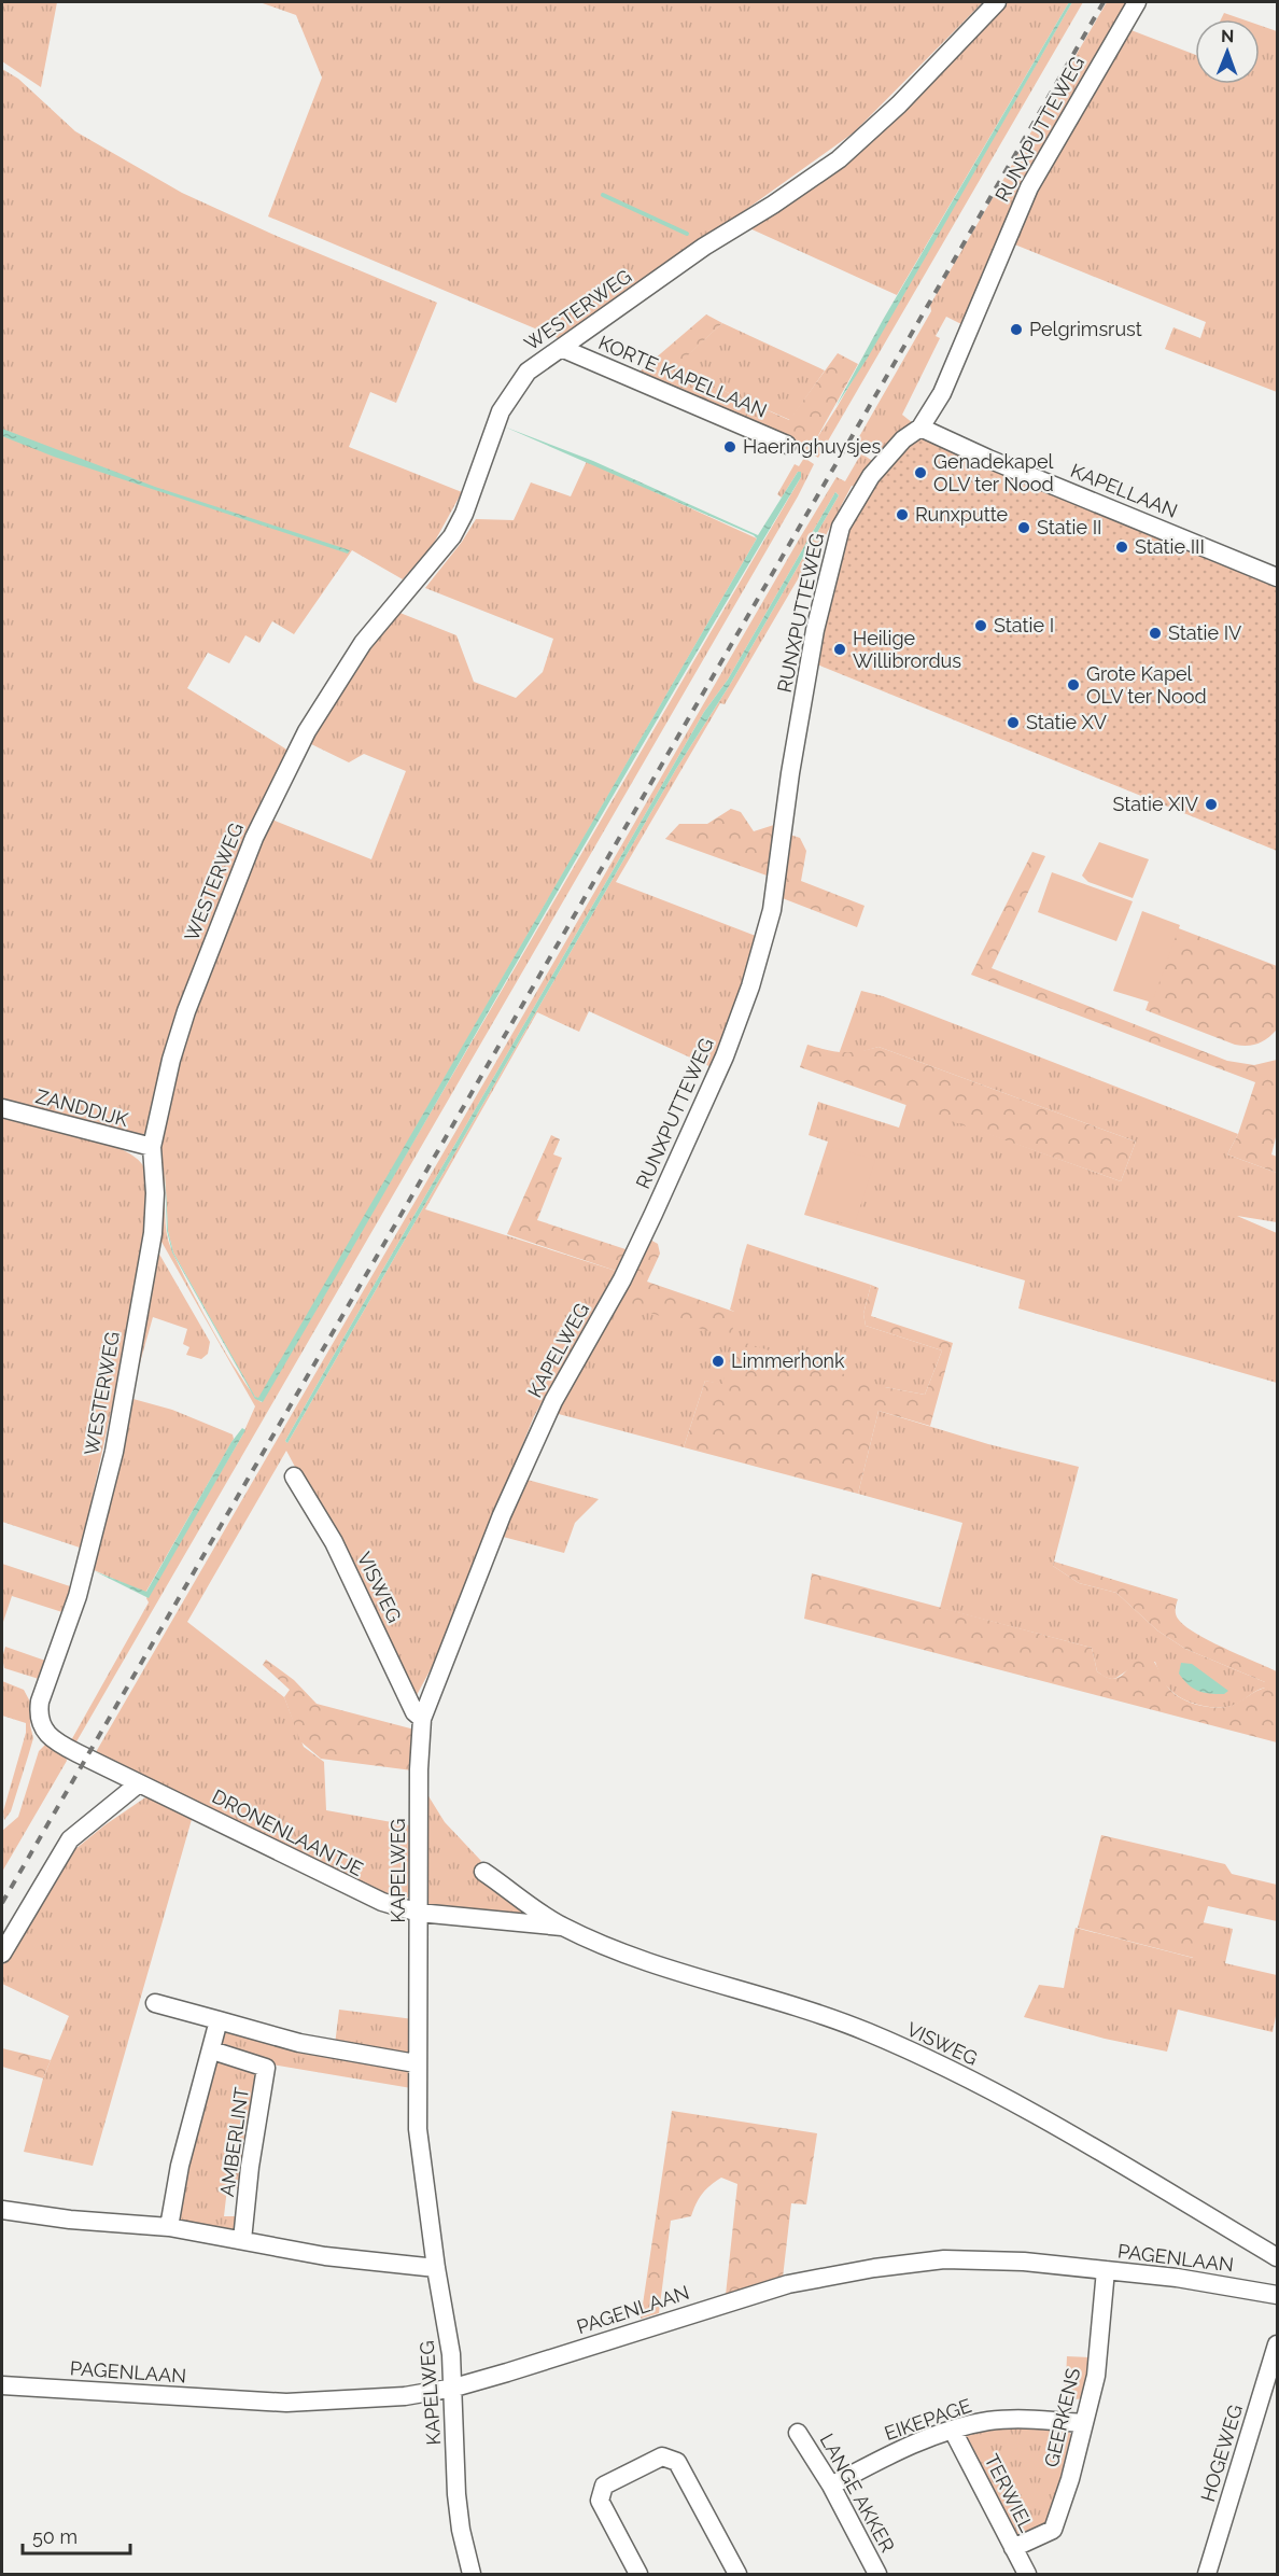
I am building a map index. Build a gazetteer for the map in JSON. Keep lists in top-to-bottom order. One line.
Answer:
{"streets":{"street":["RUNXPUTTEWEG","WESTERWEG","KORTE KAPELLAAN","KAPELLAAN","ZANDDIJK","KAPELWEG","VISWEG","DRONENLAANTJE","AMBERLINT","PAGENLAAN","GEERKENS","EIKEPAGE","HOGEWEG","LANGE AKKER","TERWIEL"]},"crossings":[["RUNXPUTTEWEG","KAPELLAAN"],["RUNXPUTTEWEG","KAPELWEG"],["WESTERWEG","KORTE KAPELLAAN"],["WESTERWEG","ZANDDIJK"],["WESTERWEG","DRONENLAANTJE"],["KAPELWEG","VISWEG"],["KAPELWEG","DRONENLAANTJE"],["KAPELWEG","PAGENLAAN"],["VISWEG","DRONENLAANTJE"],["PAGENLAAN","GEERKENS"],["GEERKENS","EIKEPAGE"],["GEERKENS","TERWIEL"],["EIKEPAGE","LANGE AKKER"],["EIKEPAGE","TERWIEL"]],"places":["Pelgrimsrust","Haeringhuysjes","Genadekapel OLV ter Nood","Runxputte","Statie II","Statie III","Statie I","Statie IV","Heilige Willibrordus","Grote Kapel OLV ter Nood","Statie XV","Statie XIV","Limmerhonk"],"scale_bar":"50 m","north":"top"}
